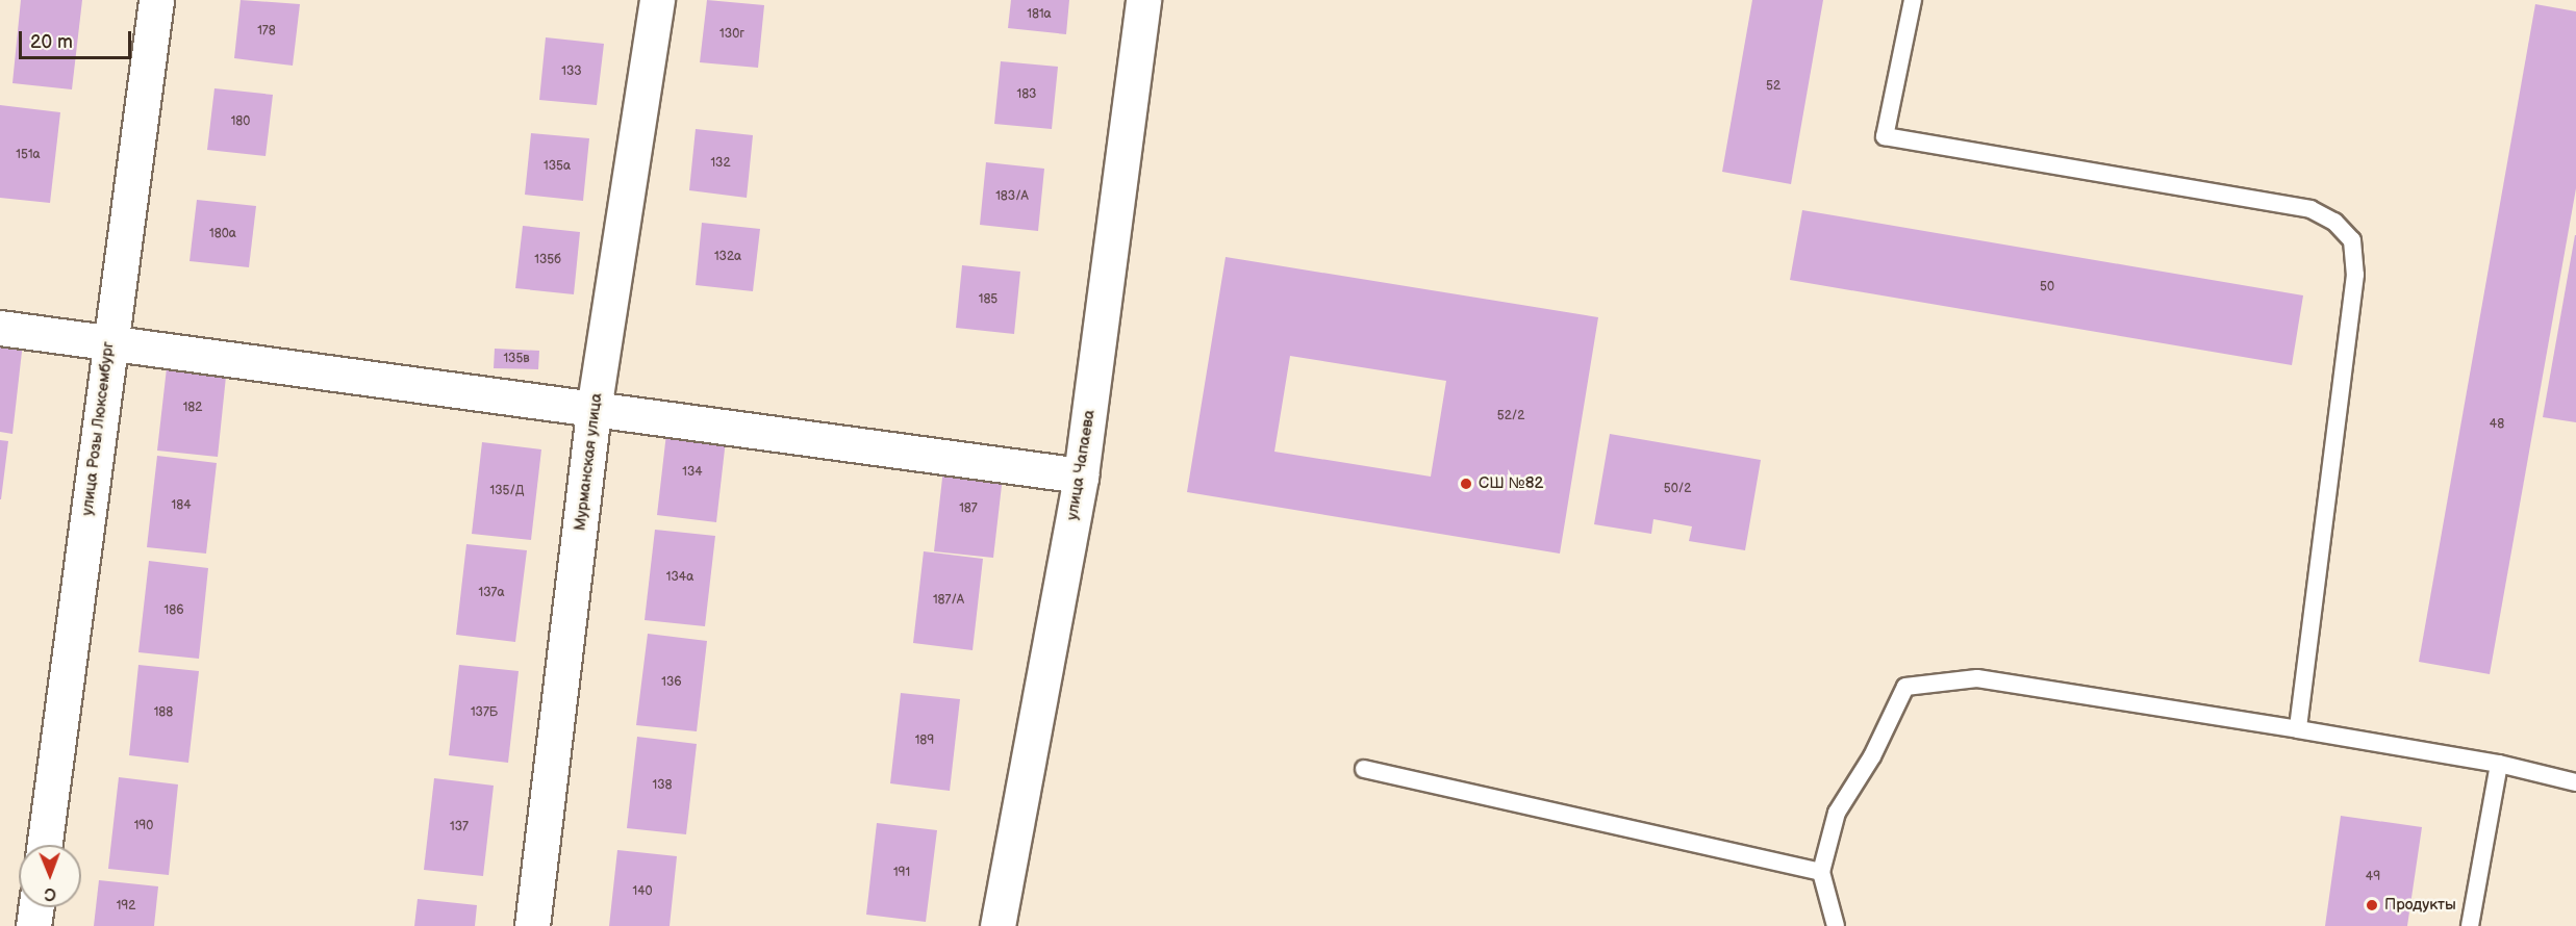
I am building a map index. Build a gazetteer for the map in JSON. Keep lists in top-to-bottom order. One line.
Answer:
{"streets":{"street":["улица Розы Люксембург","Мурманская улица","улица Чапаева"]},"places":["СШ №82","Продукты"],"house_numbers":["181а","178","130г","133","52","183","180","151а","132","135а","183/А","180а","132а","135б","50","185","135в","182","52/2","48","134","50/2","135/Д","184","187","134а","137а","187/А","186","136","188","137Б","189","138","190","137","191","49","140","192"],"scale_bar":"20 m","north":"bottom"}
